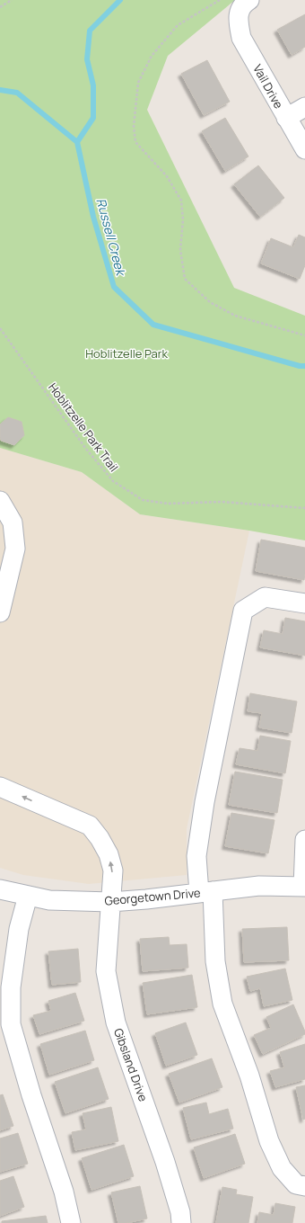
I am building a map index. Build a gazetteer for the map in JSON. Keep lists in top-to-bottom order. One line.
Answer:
{"streets":{"street":["Vail Drive","Georgetown Drive","Gibsland Drive"],"path":["Hoblitzelle Park Trail"]},"crossings":[["Georgetown Drive","Gibsland Drive"]],"water":["Russell Creek"],"parks":["Hoblitzelle Park"]}
